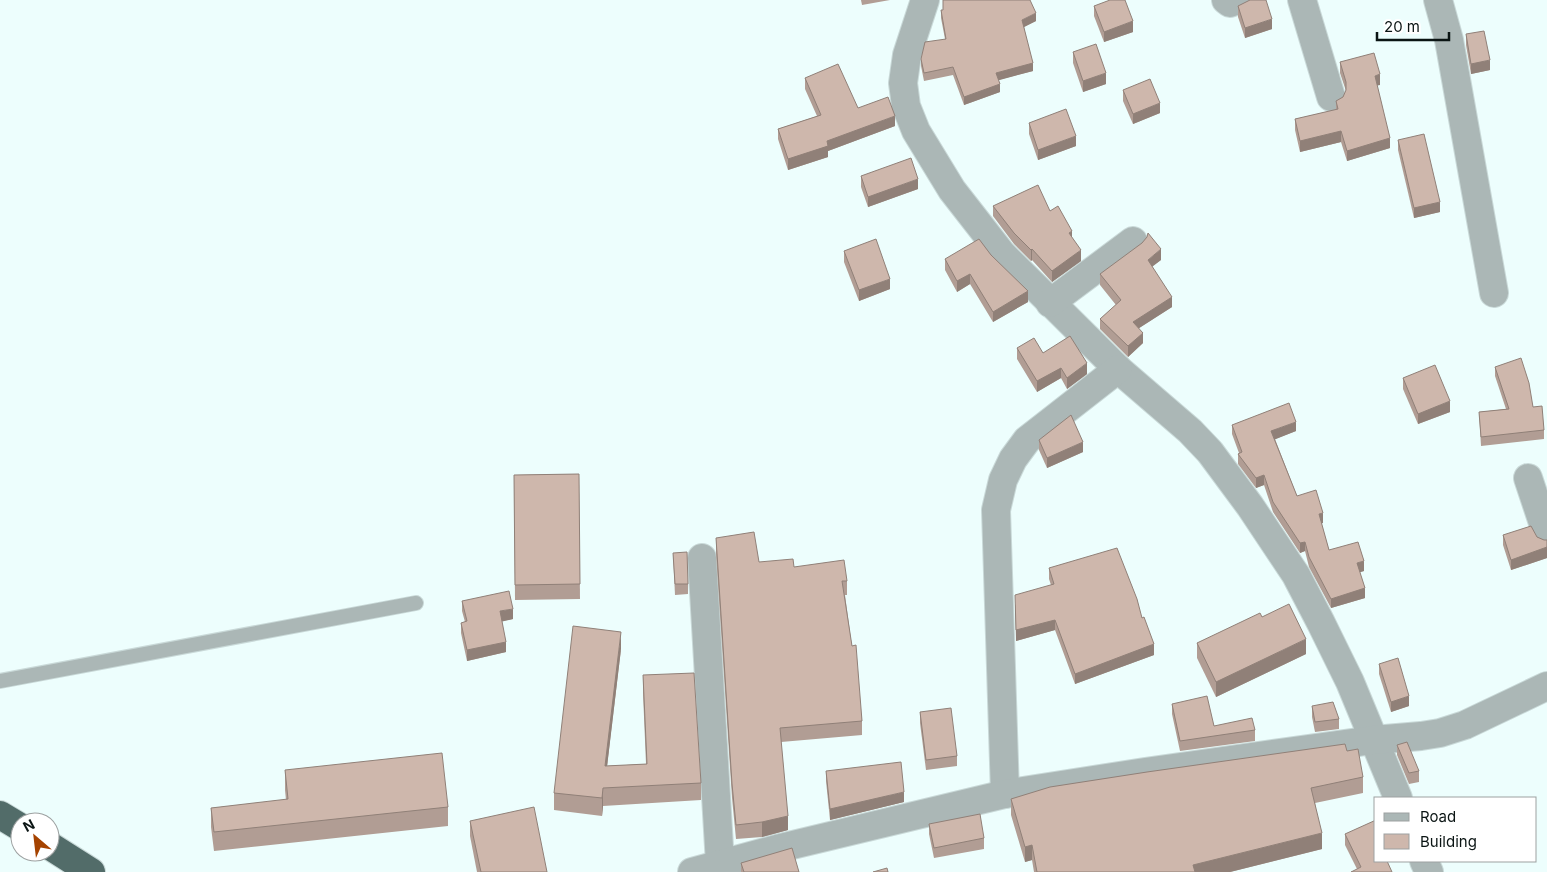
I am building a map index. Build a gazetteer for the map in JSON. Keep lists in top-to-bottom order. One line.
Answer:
{"legend":["Road","Building"],"scale_bar":"20 m","north":"top left"}
